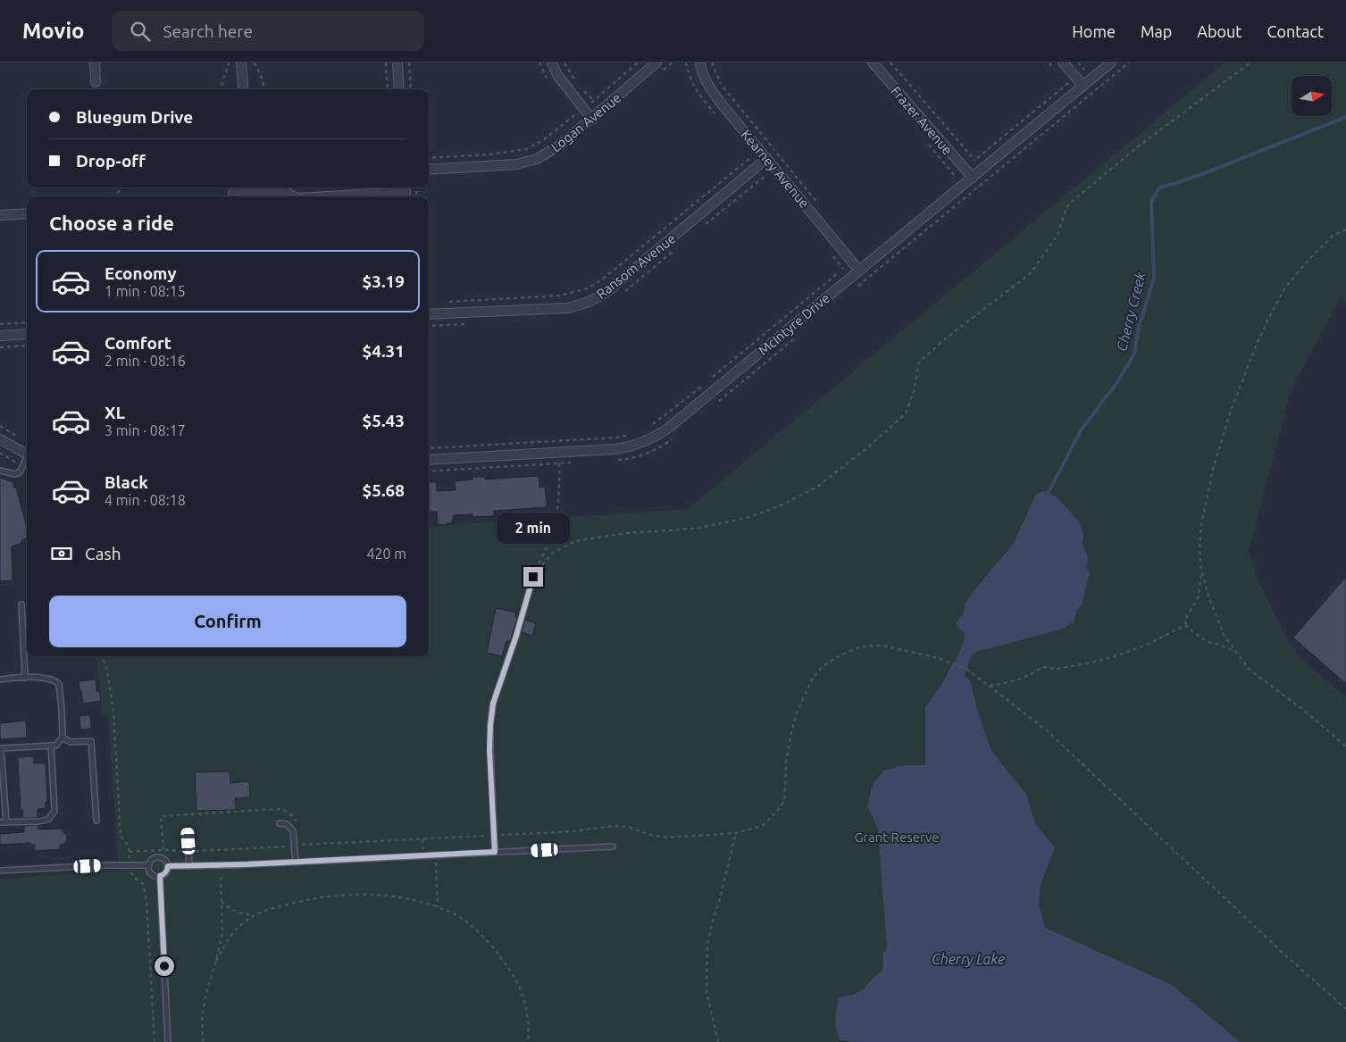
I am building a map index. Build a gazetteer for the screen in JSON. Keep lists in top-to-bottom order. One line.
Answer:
{"streets":{"street":["Frazer Avenue","Logan Avenue","Kearney Avenue","Ransom Avenue","McIntyre Drive"]},"crossings":[["Frazer Avenue","McIntyre Drive"],["Kearney Avenue","Ransom Avenue"],["Kearney Avenue","McIntyre Drive"]],"water":["Cherry Creek","Cherry Lake"],"parks":["Grant Reserve"],"north":"right","page":{"header":"Movio","search":"Search here","nav":["Home","Map","About","Contact"],"banner":["Bluegum Drive","Drop-off"],"heading":"Choose a ride","list":[{"name":"Economy","note":"1 min · 08:15","value":"$3.19"},{"name":"Comfort","note":"2 min · 08:16","value":"$4.31"},{"name":"XL","note":"3 min · 08:17","value":"$5.43"},{"name":"Black","note":"4 min · 08:18","value":"$5.68"}],"bubble":"2 min","pay":["Cash","420 m"],"buttons":"Confirm"}}
